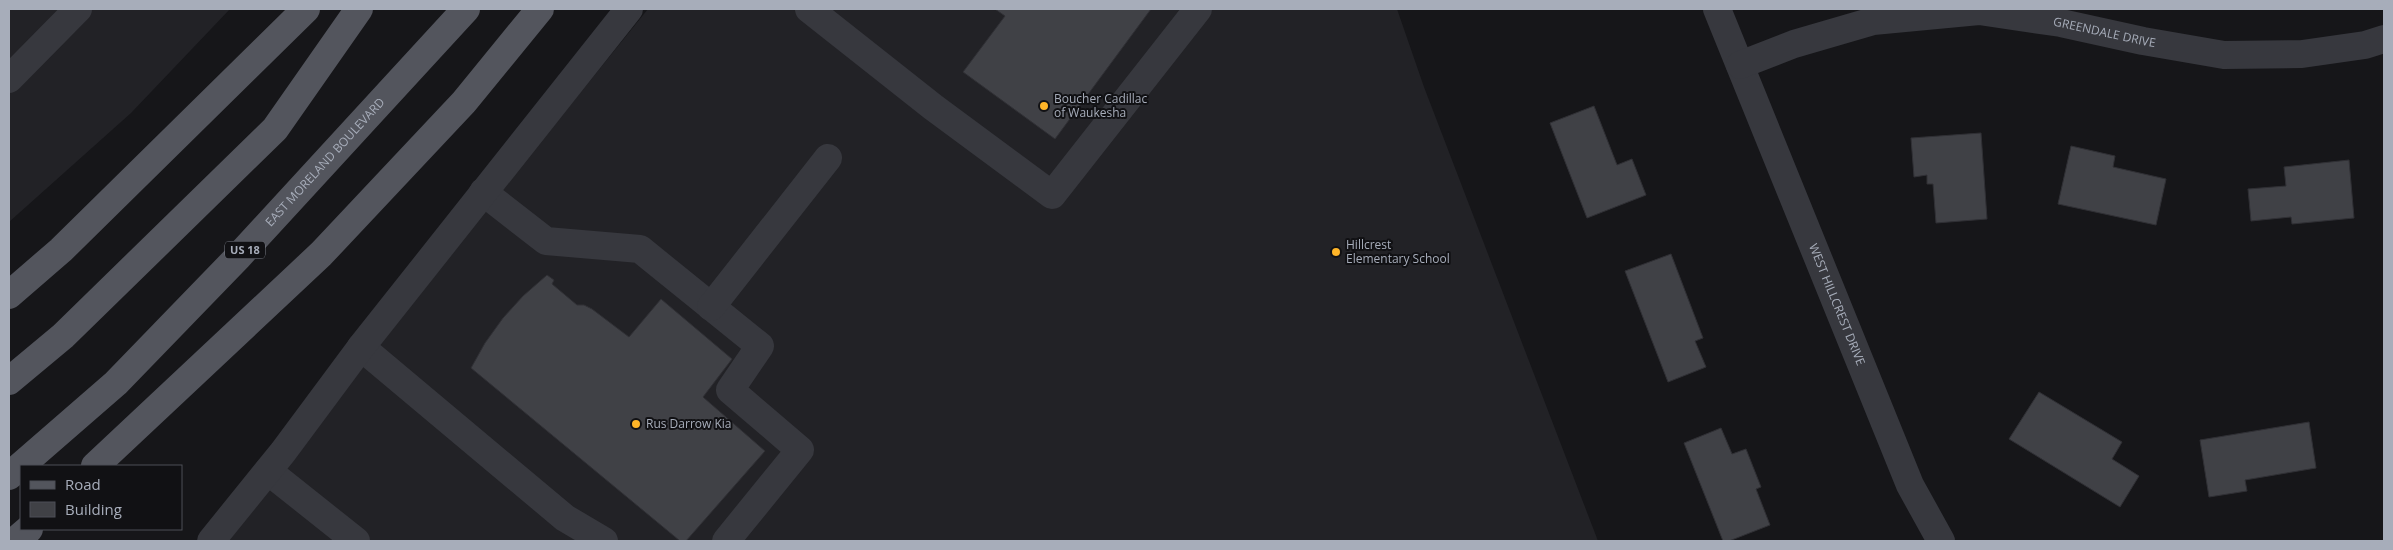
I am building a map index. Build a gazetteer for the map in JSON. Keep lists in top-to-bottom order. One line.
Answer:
{"streets":{"main road":["EAST MORELAND BOULEVARD","US 18"],"street":["GREENDALE DRIVE","WEST HILLCREST DRIVE"]},"crossings":[["GREENDALE DRIVE","WEST HILLCREST DRIVE"]],"places":["Boucher Cadillac of Waukesha","Hillcrest Elementary School","Rus Darrow Kia"],"legend":["Road","Building"]}
